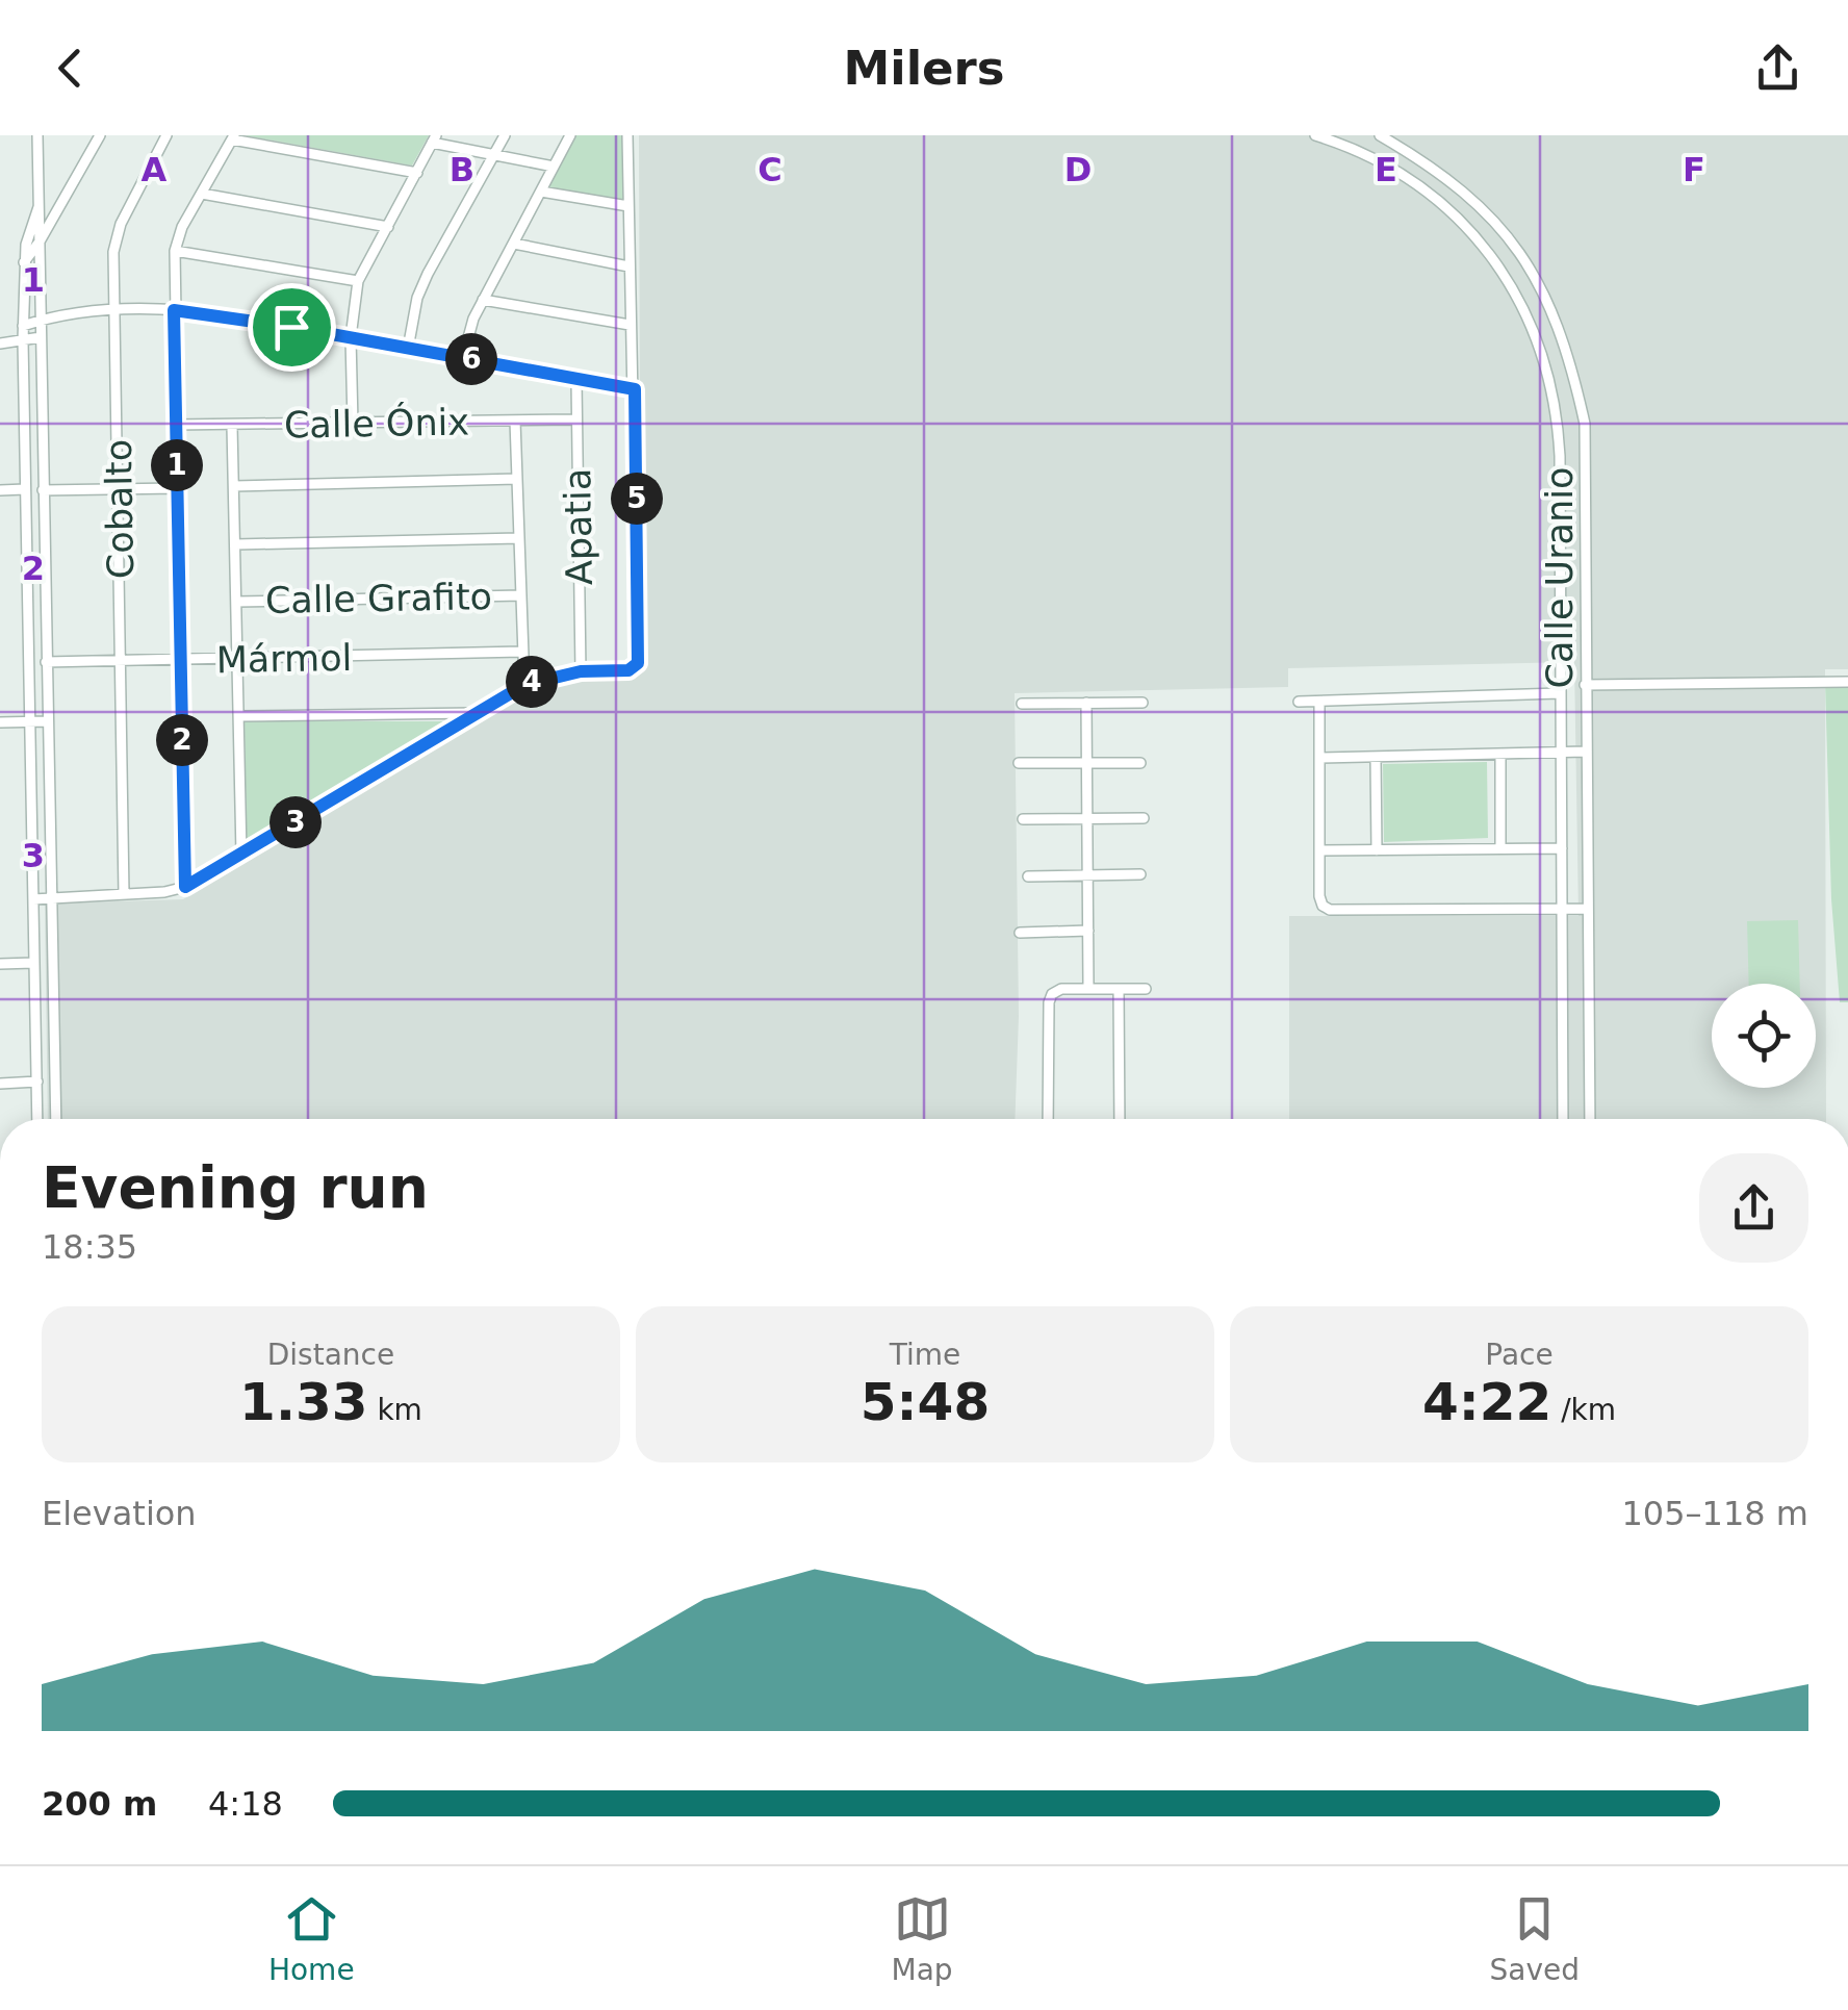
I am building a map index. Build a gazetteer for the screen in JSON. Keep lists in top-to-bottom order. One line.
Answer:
{"streets":{"street":["Calle Ónix","Cobalto","Apatia","Calle Uranio","Calle Grafito","Mármol"]},"crossings":[["Calle Ónix","Apatia"],["Cobalto","Mármol"]],"page":{"header":"Milers","pins":["6","1","5","4","2","3"],"heading":["Evening run","18:35"],"stats":[["Distance","1.33 km"],["Time","5:48"],["Pace","4:22 /km"]],"chart":["Elevation","105–118 m"],"list":[{"name":"200 m","note":"4:18"}],"tabs":["Home","Map","Saved"]},"grid":{"columns":["A","B","C","D","E","F"],"rows":["1","2","3"]}}
